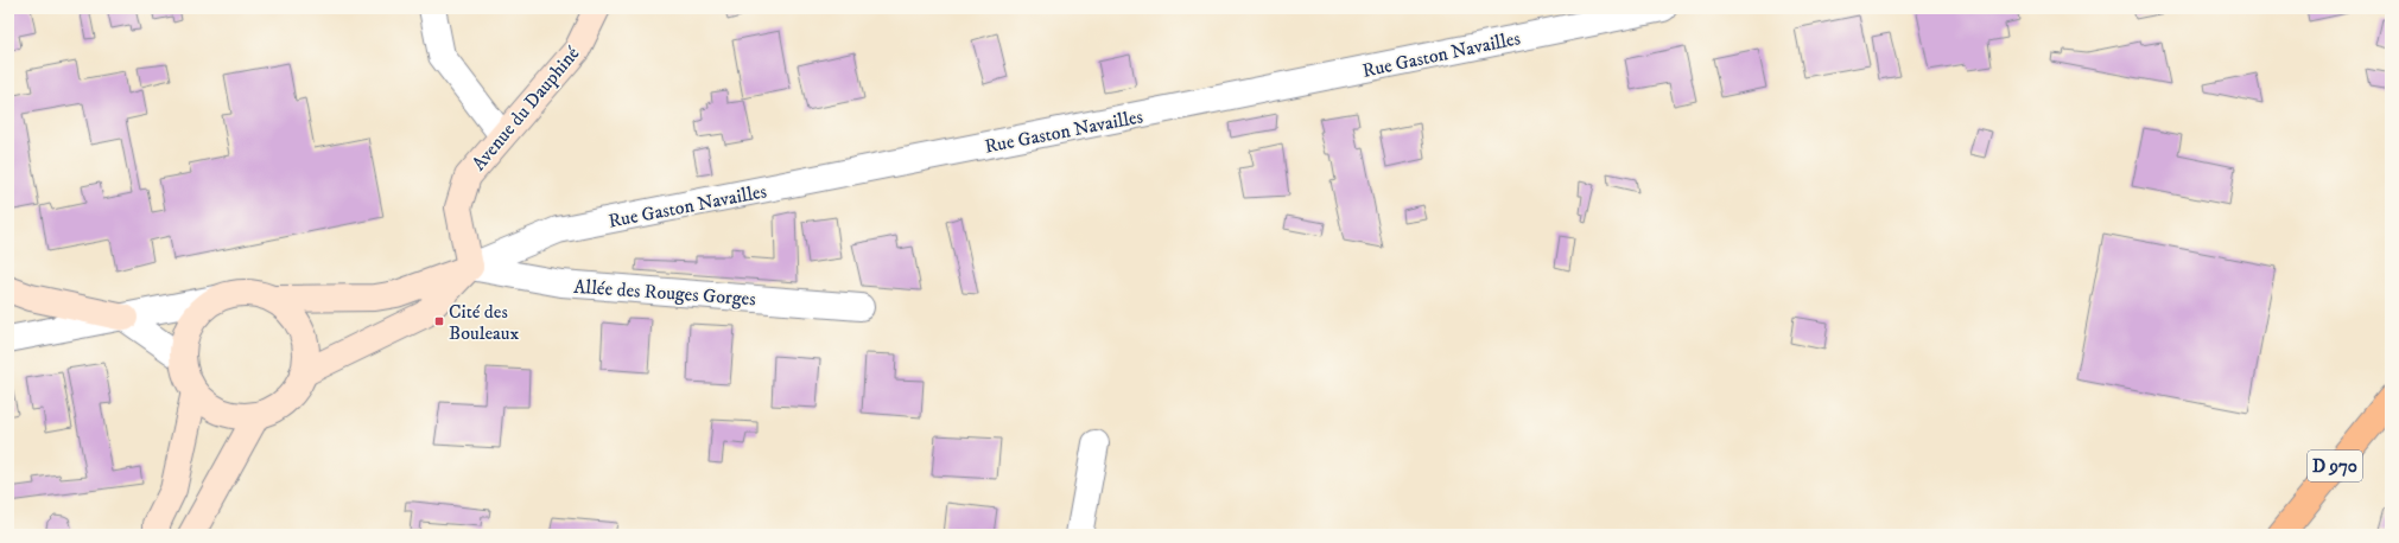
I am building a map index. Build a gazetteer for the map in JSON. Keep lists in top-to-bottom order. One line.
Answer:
{"streets":{"main road":["D 970"],"street":["Rue Gaston Navailles","Avenue du Dauphiné","Allée des Rouges Gorges"]},"crossings":[["Rue Gaston Navailles","Avenue du Dauphiné"],["Rue Gaston Navailles","Allée des Rouges Gorges"],["Avenue du Dauphiné","Allée des Rouges Gorges"]],"places":{"transit":["Cité des Bouleaux"]}}
